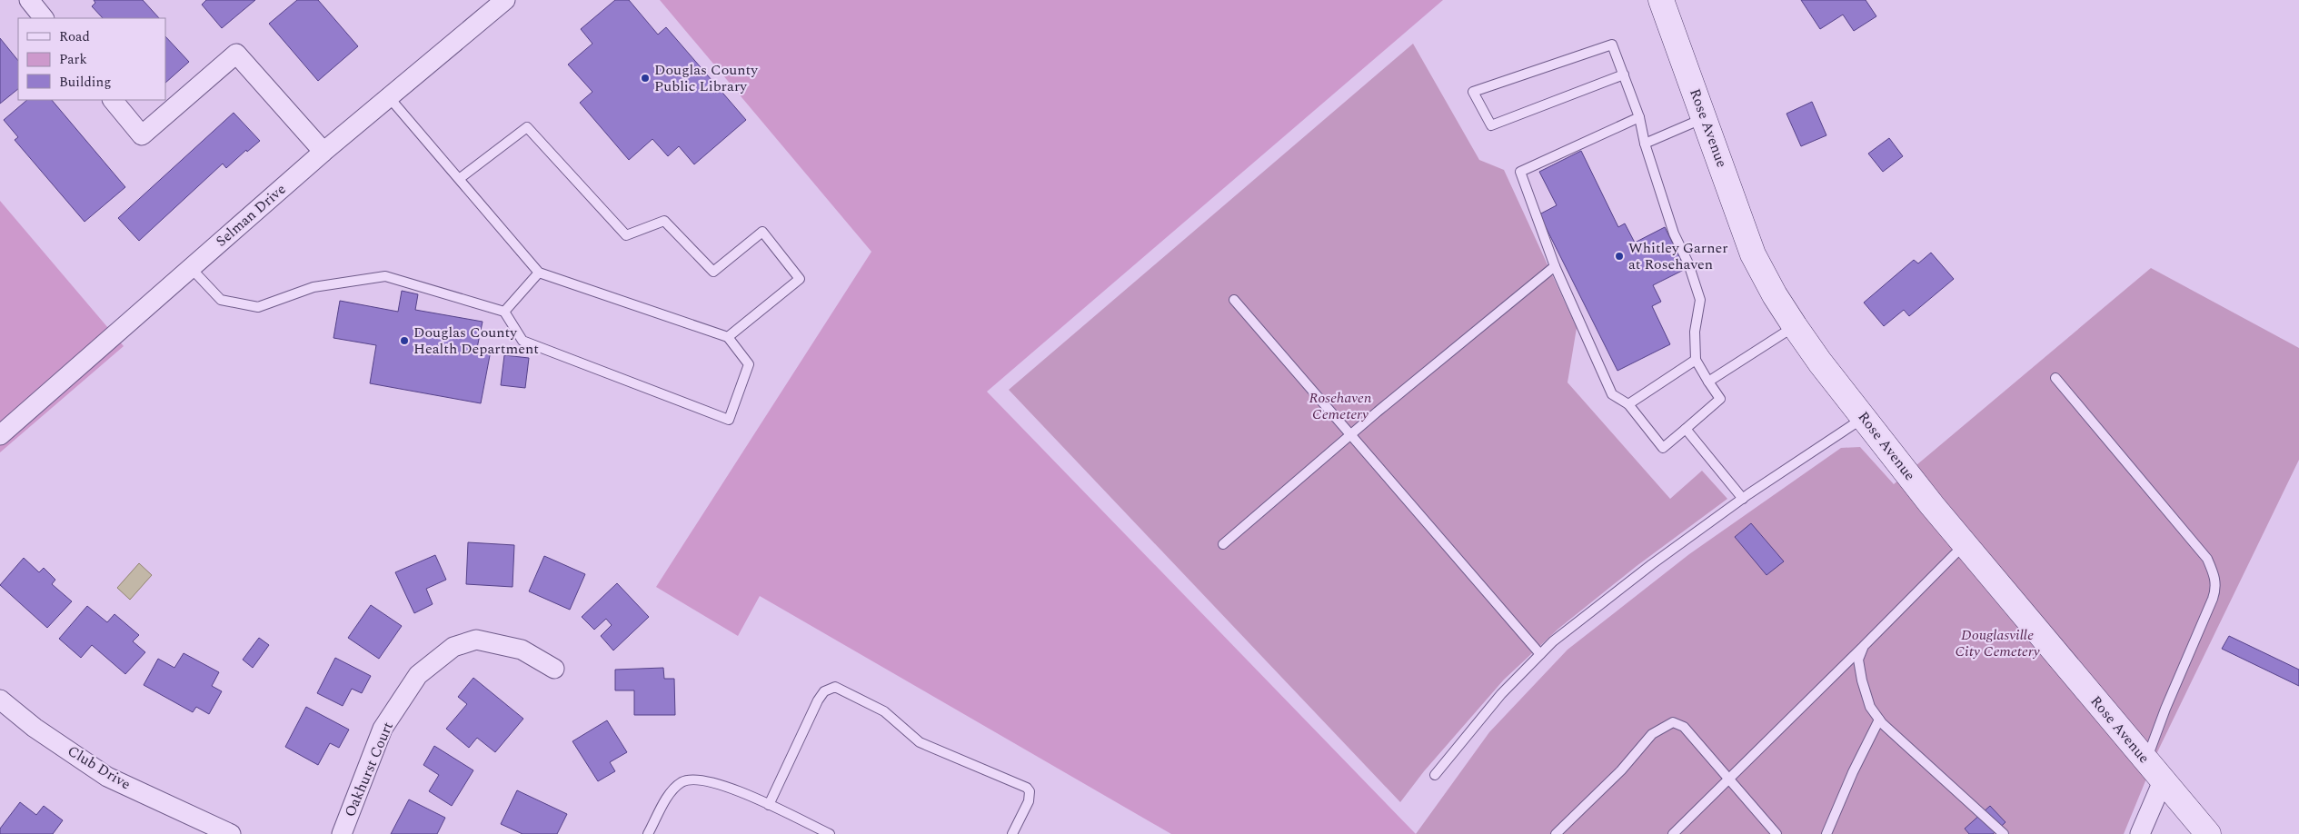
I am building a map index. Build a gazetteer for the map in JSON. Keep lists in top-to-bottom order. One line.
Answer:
{"streets":{"street":["Rose Avenue","Selman Drive","Club Drive","Oakhurst Court"]},"parks":["Rosehaven Cemetery","Douglasville City Cemetery"],"places":["Douglas County Public Library","Whitley Garner at Rosehaven","Douglas County Health Department"],"legend":["Road","Park","Building"]}
